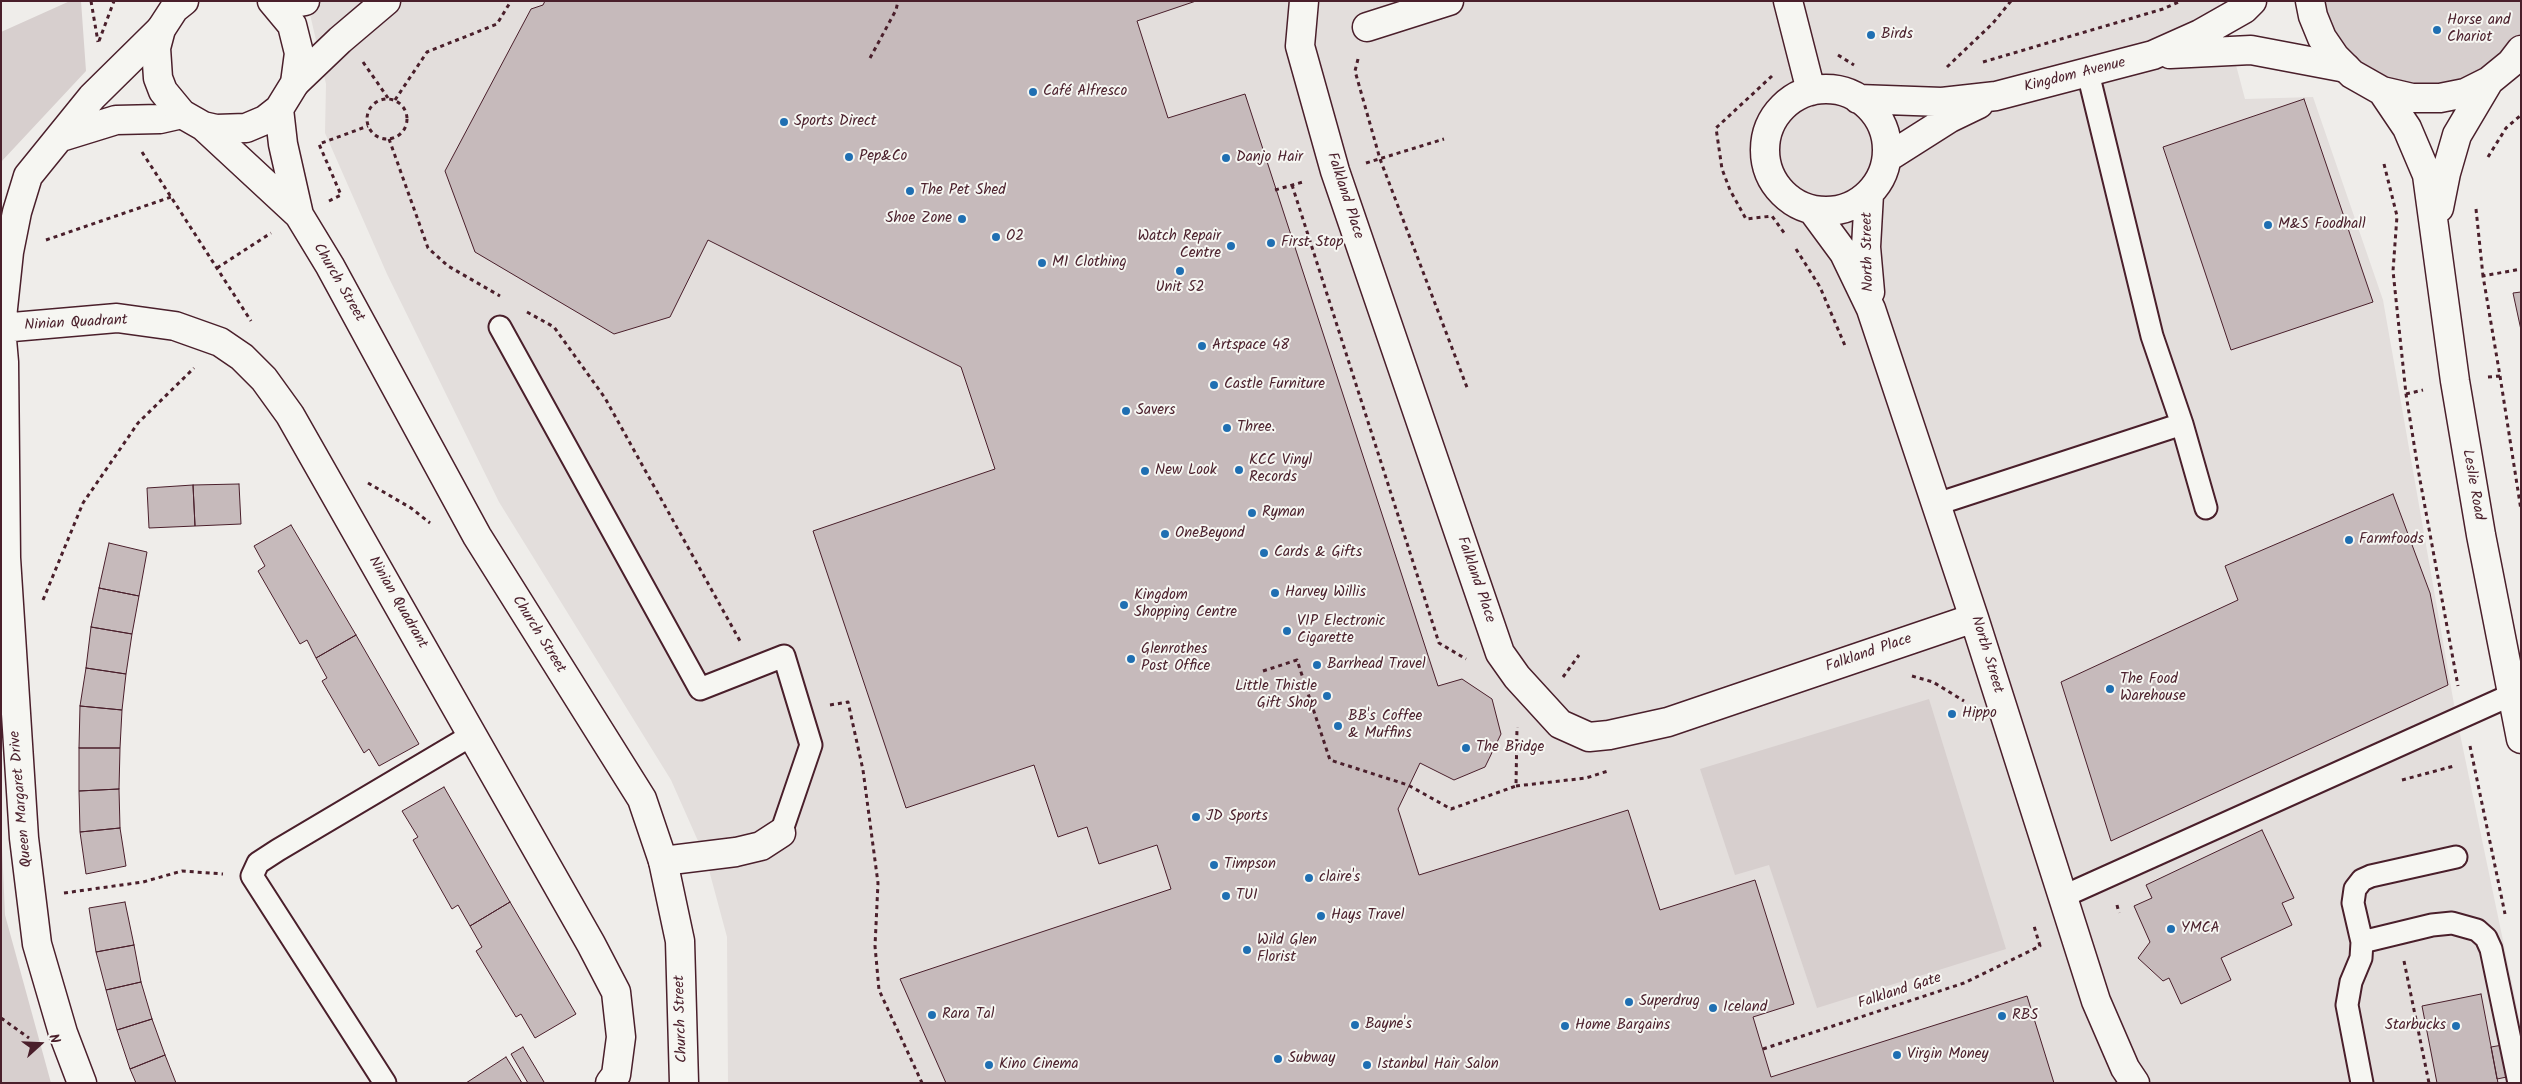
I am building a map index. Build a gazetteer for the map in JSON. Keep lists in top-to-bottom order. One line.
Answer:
{"streets":{"street":["Kingdom Avenue","Falkland Place","North Street","Church Street","Ninian Quadrant","Leslie Road","Queen Margaret Drive"],"path":["Falkland Gate"]},"crossings":[["Kingdom Avenue","North Street"],["Falkland Place","North Street"],["Church Street","Queen Margaret Drive"],["Ninian Quadrant","Queen Margaret Drive"]],"places":["Horse and Chariot","Birds","Café Alfresco","Sports Direct","Pep&Co","Danjo Hair","The Pet Shed","Shoe Zone","M&S Foodhall","O2","First Stop","Watch Repair Centre","M1 Clothing","Unit 52","Artspace 48","Castle Furniture","Savers","Three.","KCC Vinyl Records","New Look","Ryman","OneBeyond","Farmfoods","Cards & Gifts","Harvey Willis","Kingdom Shopping Centre","VIP Electronic Cigarette","Glenrothes Post Office","Barrhead Travel","The Food Warehouse","Little Thistle Gift Shop","Hippo","BB's Coffee & Muffins","The Bridge","JD Sports","Timpson","claire's","TUI","Hays Travel","YMCA","Wild Glen Florist","Superdrug","Iceland","Rara Tal","RBS","Bayne's","Home Bargains","Starbucks","Virgin Money","Subway","Kino Cinema","Istanbul Hair Salon"],"north":"right"}
